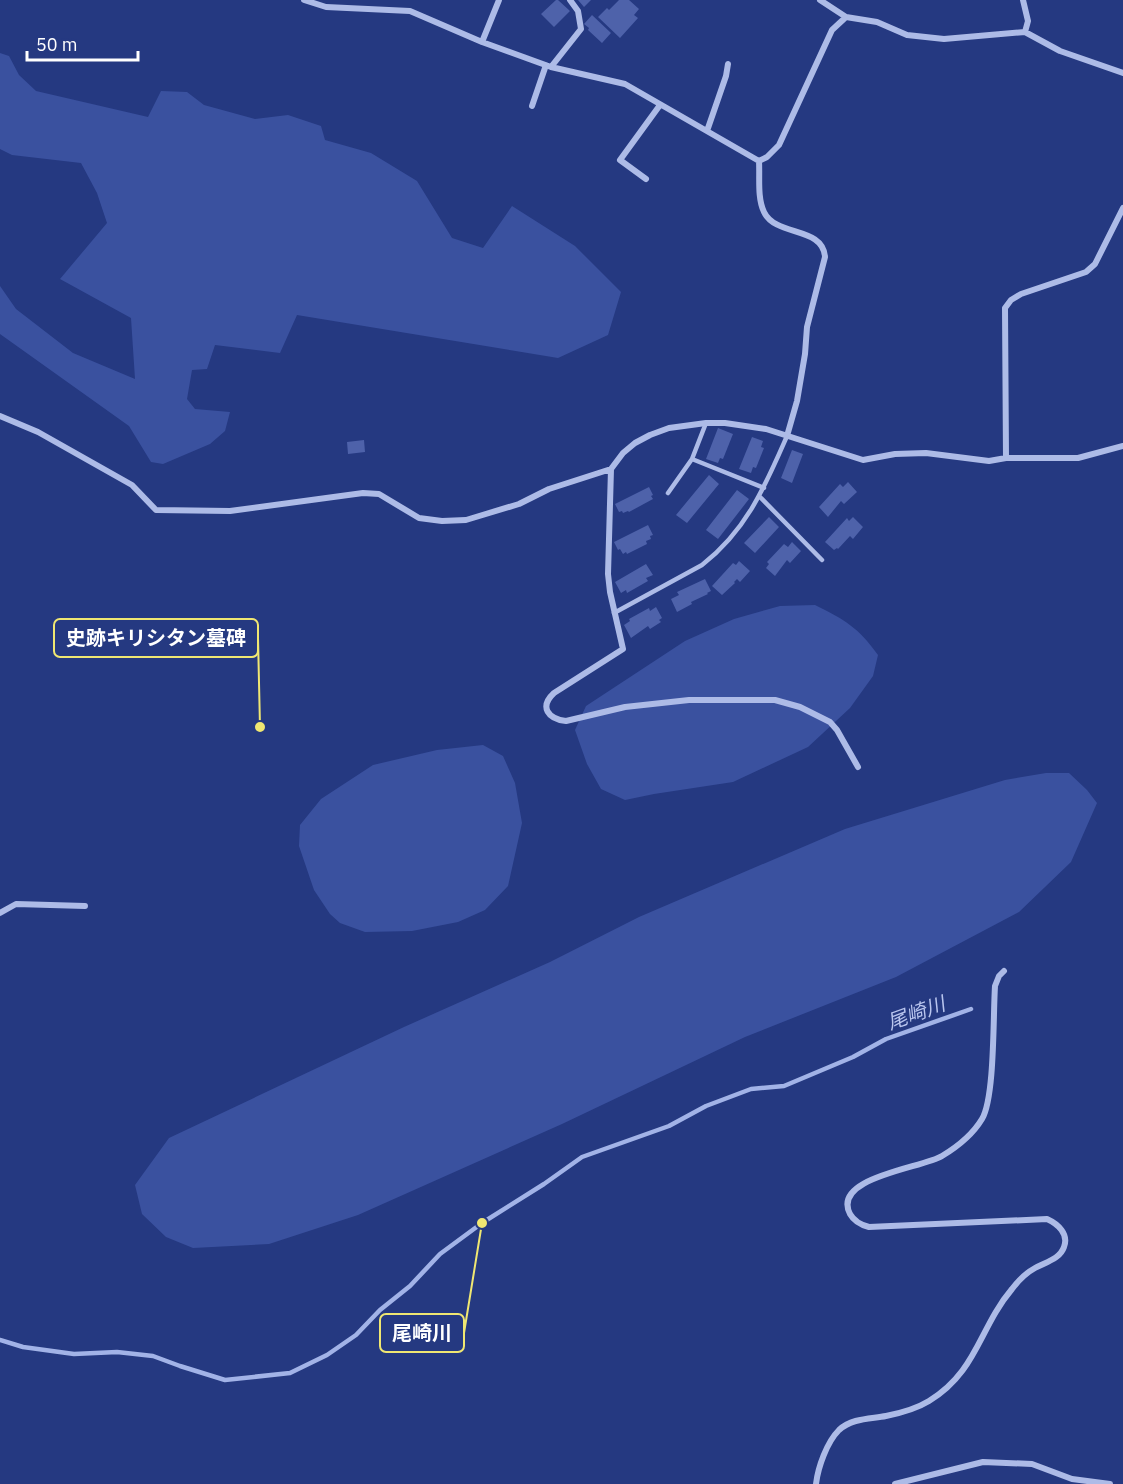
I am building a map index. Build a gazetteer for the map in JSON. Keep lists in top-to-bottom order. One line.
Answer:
{"water":["尾崎川"],"places":["史跡キリシタン墓碑","尾崎川"],"scale_bar":"50 m"}
